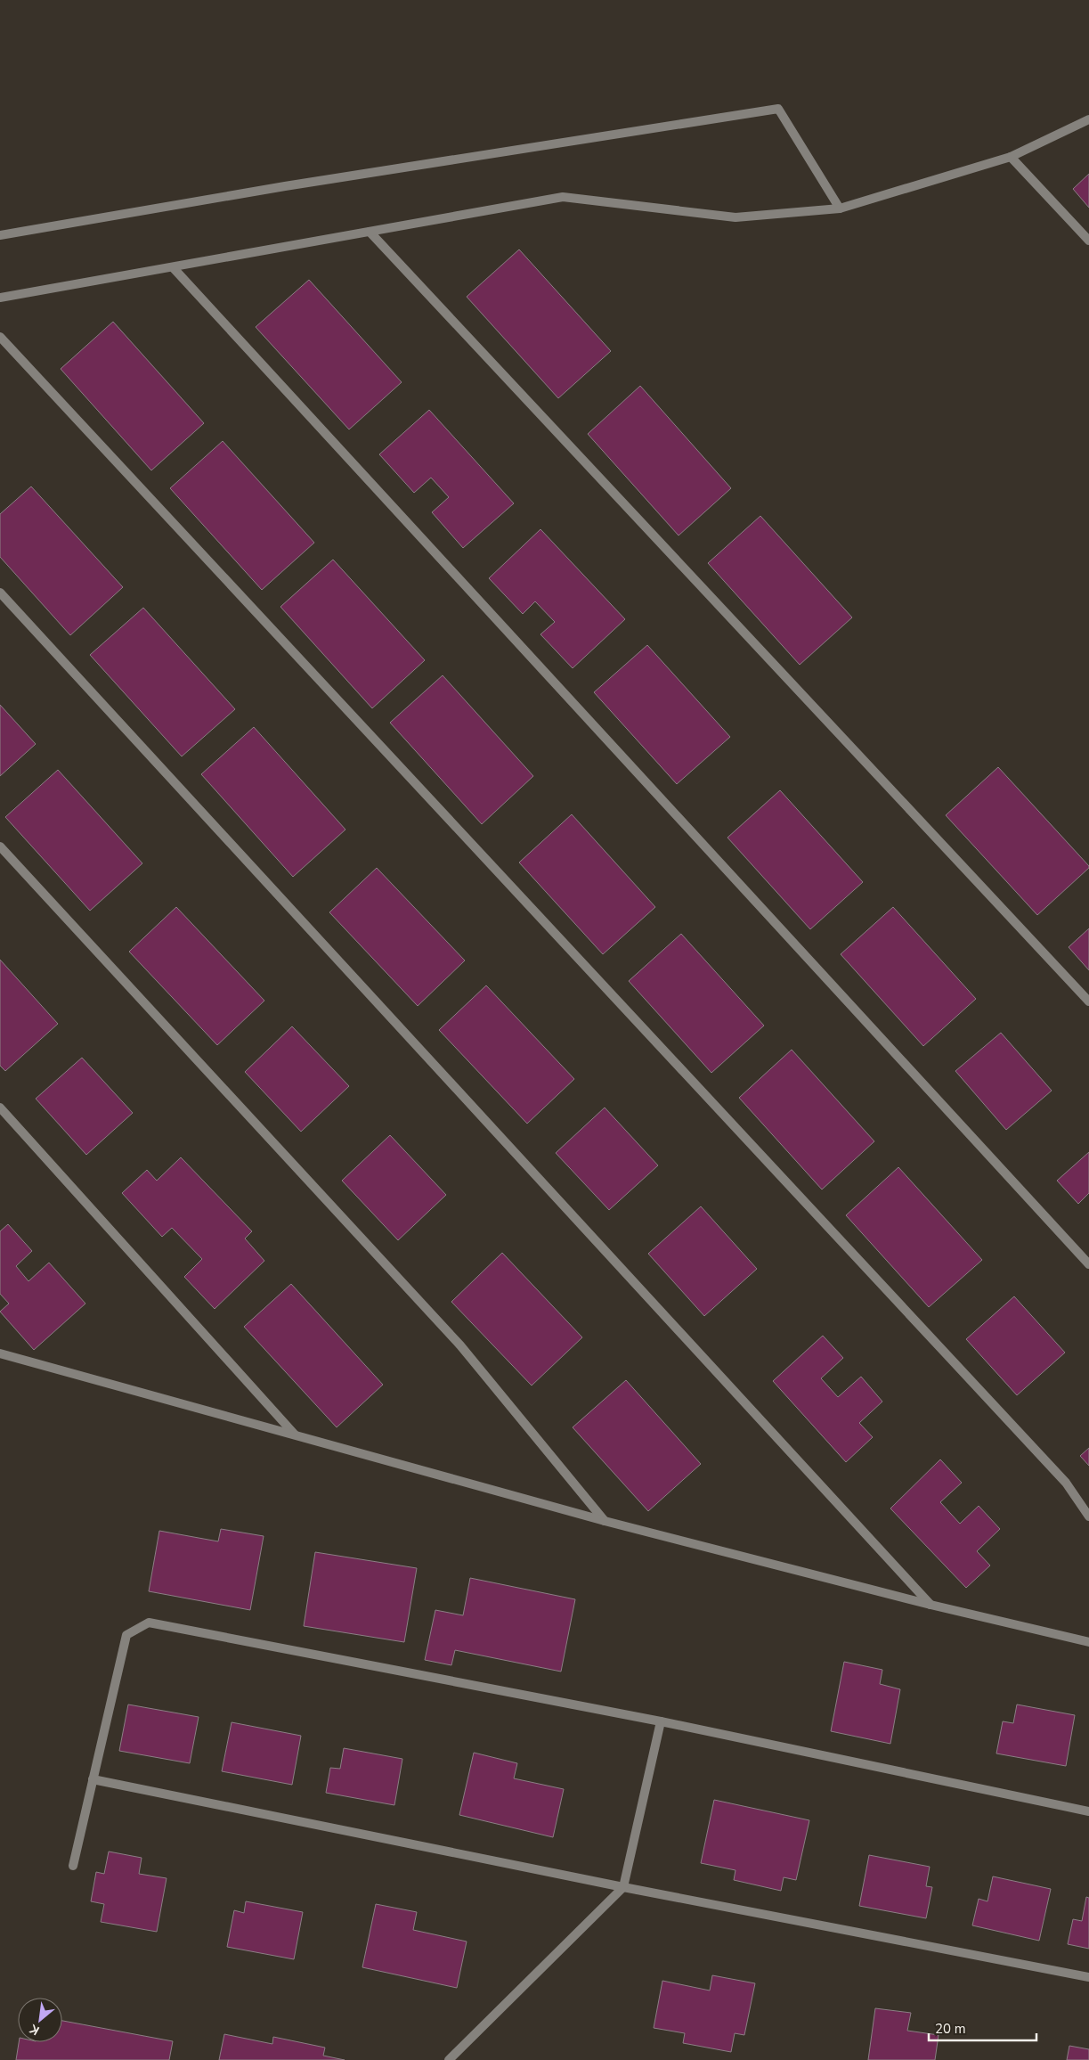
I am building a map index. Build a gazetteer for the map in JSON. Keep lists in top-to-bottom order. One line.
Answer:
{"scale_bar":"20 m","north":"bottom left"}
